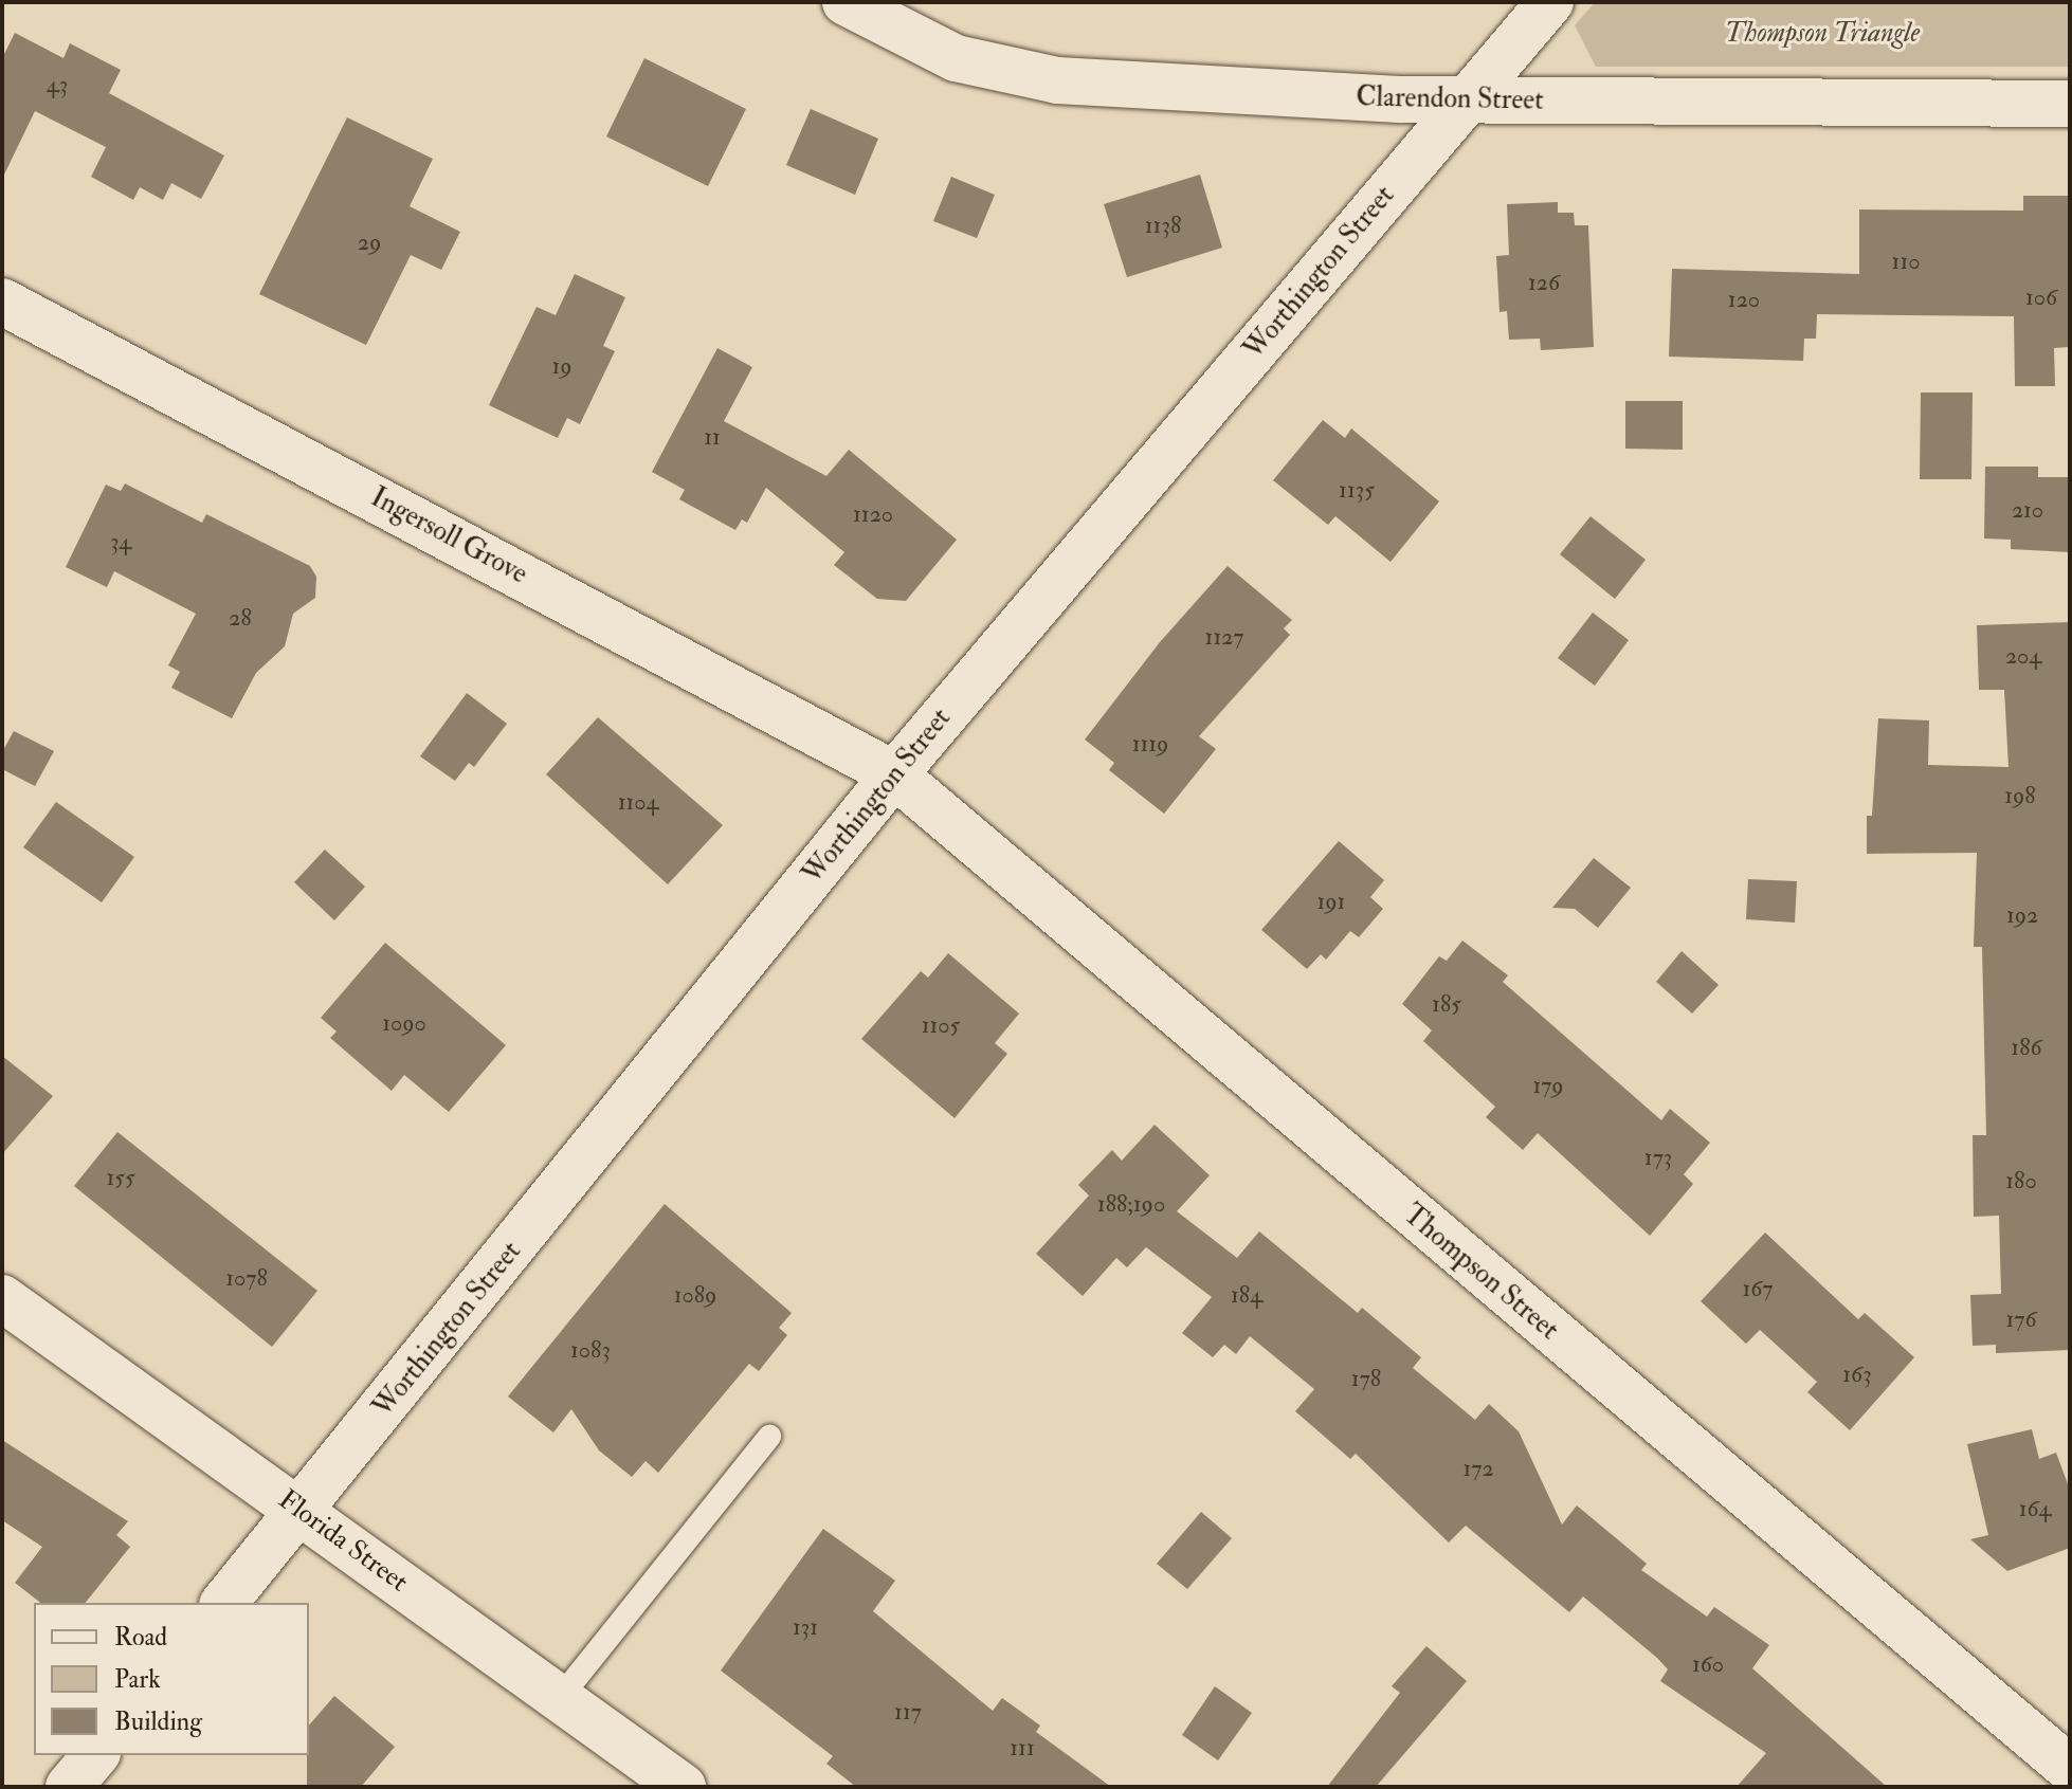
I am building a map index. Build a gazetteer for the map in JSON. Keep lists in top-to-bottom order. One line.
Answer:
{"streets":{"main road":["Clarendon Street","Worthington Street","Ingersoll Grove","Thompson Street","Florida Street"]},"crossings":[["Clarendon Street","Worthington Street"],["Worthington Street","Ingersoll Grove"],["Worthington Street","Thompson Street"],["Worthington Street","Florida Street"],["Ingersoll Grove","Thompson Street"]],"parks":["Thompson Triangle"],"house_numbers":["43","1138","29","110","126","106","120","19","11","1135","210","1120","34","28","1127","204","1119","198","1104","191","192","185","1090","1105","186","179","173","155","180","188;190","1078","167","1089","184","176","1083","163","178","172","164","131","160","117","111"],"legend":["Road","Park","Building"]}
